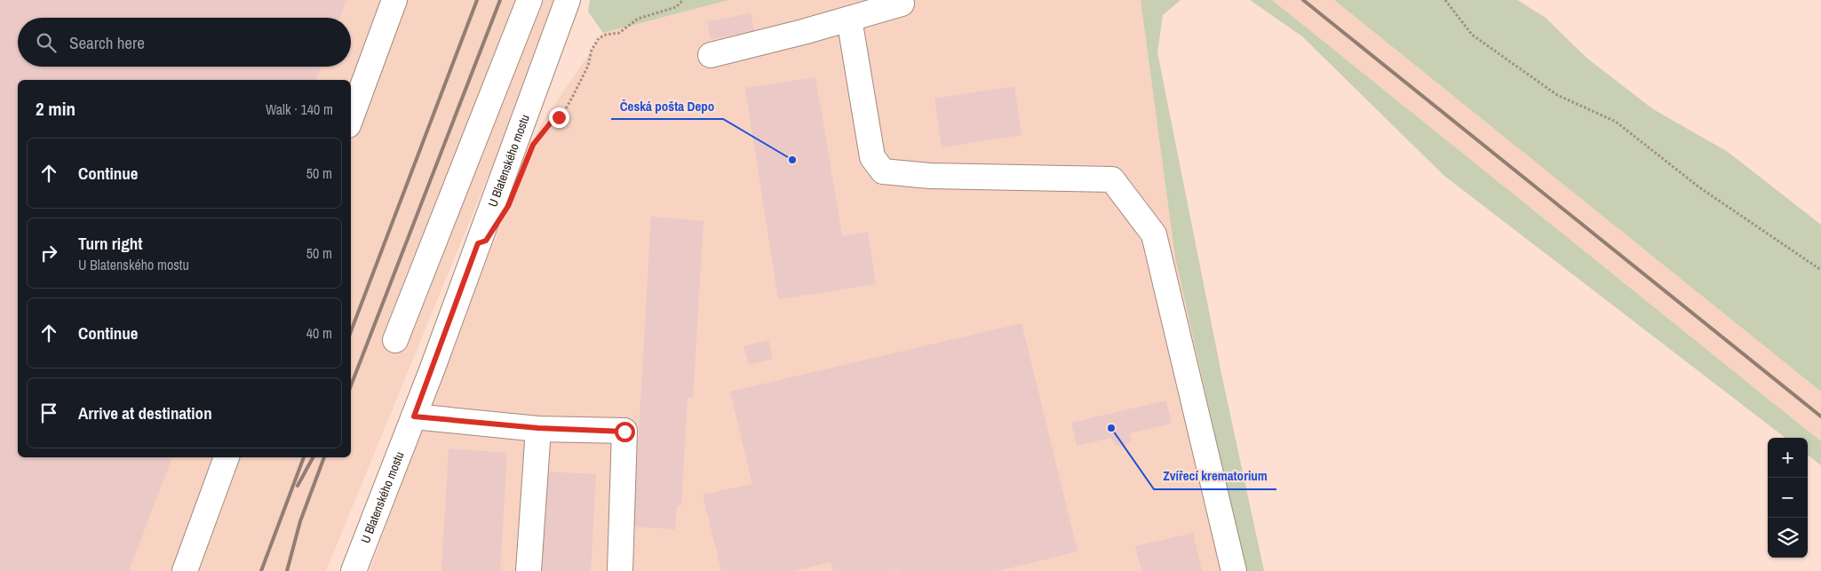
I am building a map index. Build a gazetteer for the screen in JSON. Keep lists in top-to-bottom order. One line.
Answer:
{"streets":{"street":["U Blatenského mostu"]},"places":["Česká pošta Depo","Zvířecí krematorium"],"page":{"search":"Search here","heading":["2 min","Walk · 140 m"],"list":[["Continue","50 m"],["Turn right","U Blatenského mostu","50 m"],["Continue","40 m"],"Arrive at destination"],"map_buttons":["+","−"]}}
